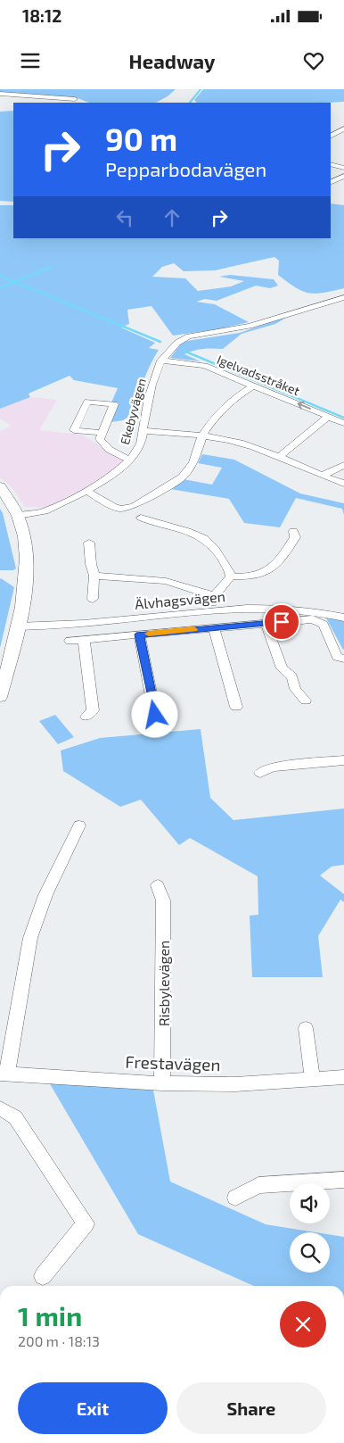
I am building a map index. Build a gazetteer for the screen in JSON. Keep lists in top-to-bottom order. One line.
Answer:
{"streets":{"street":["Igelvadsstråket","Ekebyvägen","Älvhagsvägen","Risbylevägen","Frestavägen"]},"crossings":[["Igelvadsstråket","Ekebyvägen"],["Risbylevägen","Frestavägen"]],"page":{"status":"18:12","header":"Headway","turn":["90 m","Pepparbodavägen"],"heading":["1 min","200 m · 18:13"],"buttons":["Exit","Share"]}}
